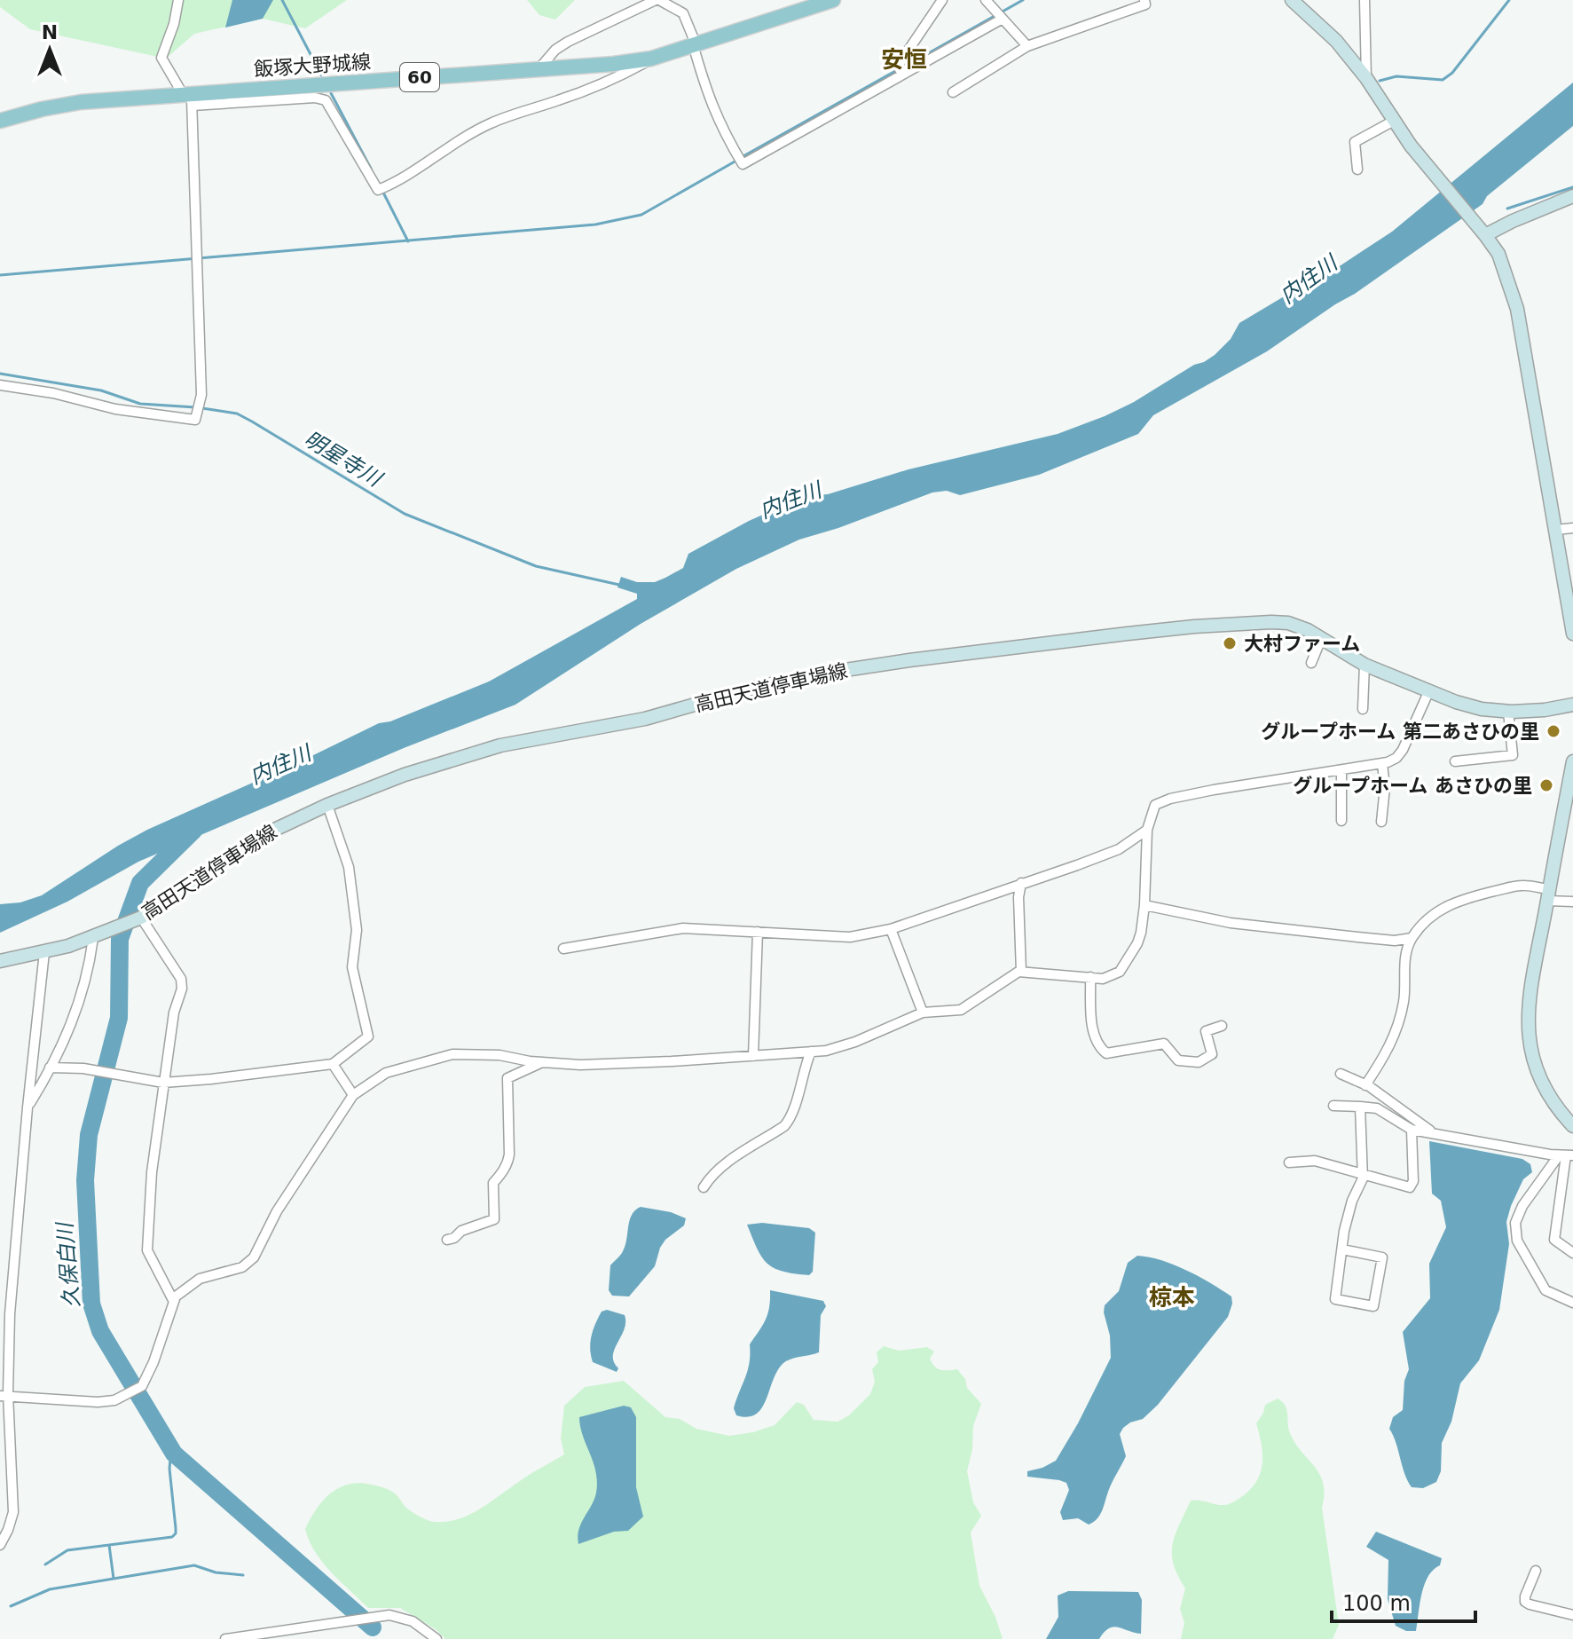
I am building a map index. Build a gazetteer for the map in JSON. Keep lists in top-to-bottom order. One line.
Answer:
{"streets":{"main road":["飯塚大野城線","60","高田天道停車場線"]},"districts":["安恒","椋本"],"water":["内住川","明星寺川","久保白川"],"places":["大村ファーム","グループホーム 第二あさひの里","グループホーム あさひの里"],"scale_bar":"100 m","north":"top"}
